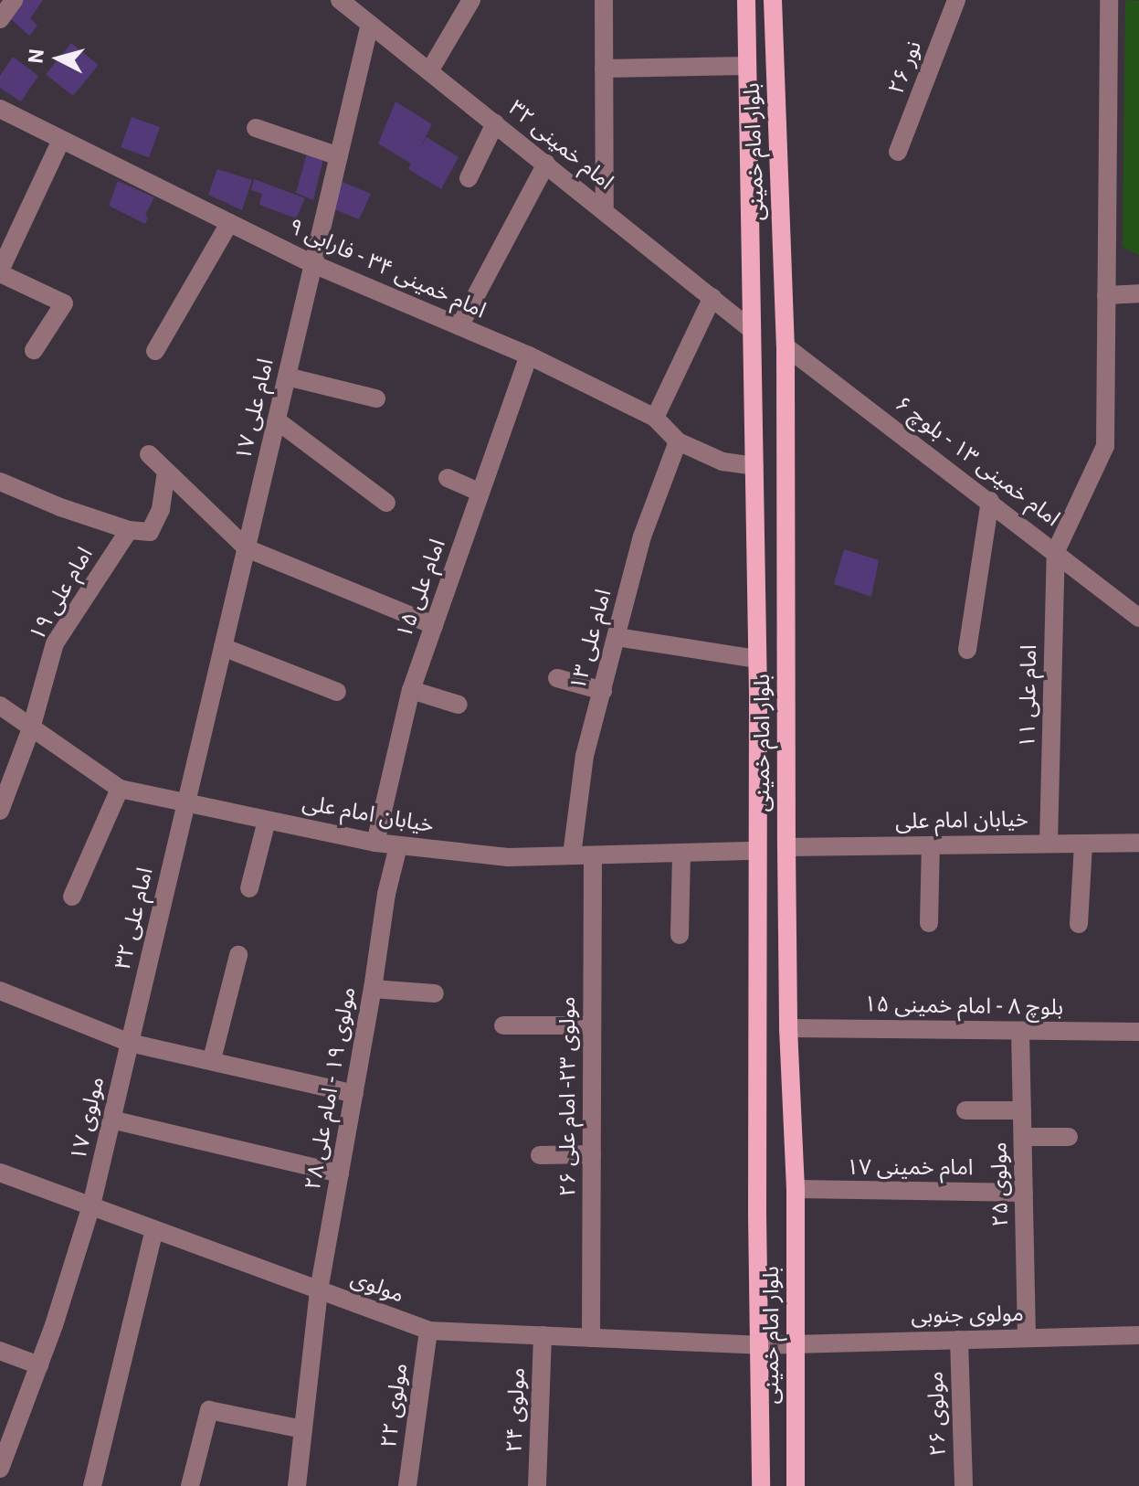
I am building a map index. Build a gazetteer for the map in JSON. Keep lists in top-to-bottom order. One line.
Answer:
{"streets":{"main road":["بلوار امام خمینی"],"street":["نور ۲۶","امام خمینی ۳۲","امام خمینی ۳۴ - فارابی ۹","امام علی ۱۷","امام خمینی ۱۳ - بلوچ ۶","امام علی ۱۵","امام علی ۱۹","امام علی ۱۳","امام علی ۱۱","خیابان امام علی","امام علی ۳۲","بلوچ ۸ - امام خمینی ۱۵","مولوی ۱۹ - امام علی ۲۸","مولوی ۲۳- امام علی ۲۶","مولوی ۱۷","امام خمینی ۱۷","مولوی ۲۵","مولوی","مولوی جنوبی","مولوی ۲۲","مولوی ۲۴","مولوی ۲۶"]},"crossings":[["امام خمینی ۳۲","بلوار امام خمینی"],["امام خمینی ۳۲","امام علی ۱۷"],["بلوار امام خمینی","امام خمینی ۳۴ - فارابی ۹"],["بلوار امام خمینی","امام خمینی ۱۳ - بلوچ ۶"],["بلوار امام خمینی","خیابان امام علی"],["بلوار امام خمینی","بلوچ ۸ - امام خمینی ۱۵"],["بلوار امام خمینی","امام خمینی ۱۷"],["بلوار امام خمینی","مولوی"],["بلوار امام خمینی","مولوی جنوبی"],["امام خمینی ۳۴ - فارابی ۹","امام علی ۱۷"],["امام خمینی ۳۴ - فارابی ۹","امام علی ۱۵"],["امام خمینی ۳۴ - فارابی ۹","امام علی ۱۳"],["امام علی ۱۷","خیابان امام علی"],["امام علی ۱۷","امام علی ۳۲"],["امام خمینی ۱۳ - بلوچ ۶","امام علی ۱۱"],["امام علی ۱۵","خیابان امام علی"],["امام علی ۱۹","خیابان امام علی"],["امام علی ۱۳","خیابان امام علی"],["امام علی ۱۱","خیابان امام علی"],["خیابان امام علی","امام علی ۳۲"],["خیابان امام علی","مولوی ۱۹ - امام علی ۲۸"],["خیابان امام علی","مولوی ۲۳- امام علی ۲۶"],["امام علی ۳۲","مولوی ۱۷"],["بلوچ ۸ - امام خمینی ۱۵","مولوی ۲۵"],["مولوی ۱۹ - امام علی ۲۸","مولوی"],["مولوی ۲۳- امام علی ۲۶","مولوی"],["مولوی ۱۷","مولوی"],["امام خمینی ۱۷","مولوی ۲۵"],["مولوی ۲۵","مولوی جنوبی"],["مولوی","مولوی جنوبی"],["مولوی","مولوی ۲۲"],["مولوی","مولوی ۲۴"],["مولوی جنوبی","مولوی ۲۶"]],"north":"left"}
